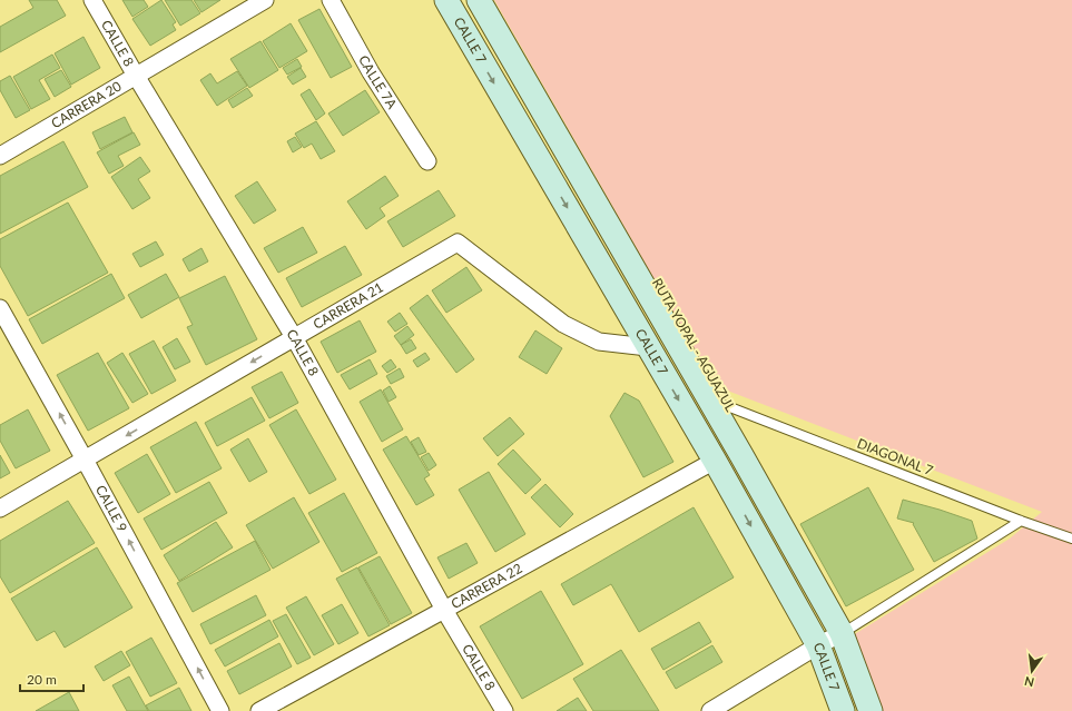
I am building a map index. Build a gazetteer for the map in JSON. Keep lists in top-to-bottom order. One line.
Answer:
{"streets":{"main road":["CALLE 7"],"street":["CALLE 8","CALLE 7A","CARRERA 20","CARRERA 21","CALLE 9","CARRERA 22"],"lane":["RUTA YOPAL - AGUAZUL","DIAGONAL 7"]},"crossings":[["CALLE 7","CARRERA 21"],["CALLE 7","CARRERA 22"],["CALLE 8","CARRERA 20"],["CALLE 8","CARRERA 21"],["CALLE 8","CARRERA 22"],["CARRERA 21","CALLE 9"],["RUTA YOPAL - AGUAZUL","DIAGONAL 7"]],"one_way":["CALLE 7","CALLE 9"],"scale_bar":"20 m","north":"bottom"}
